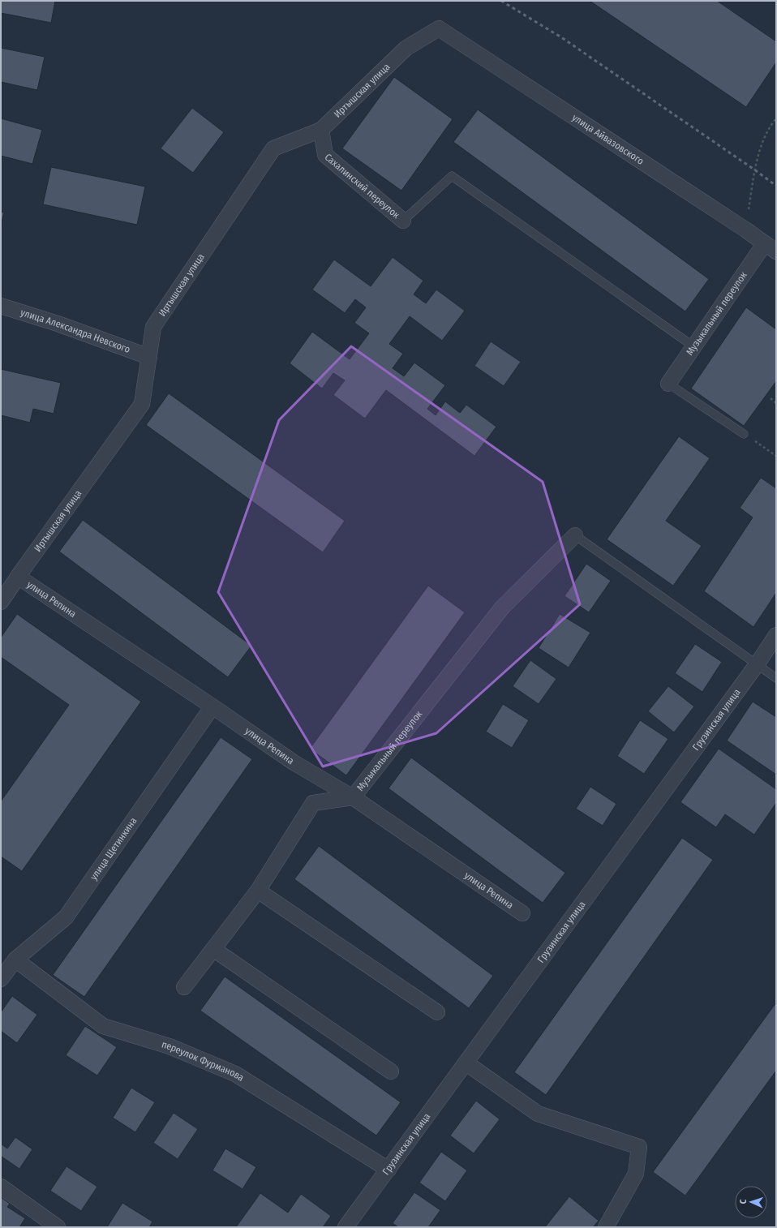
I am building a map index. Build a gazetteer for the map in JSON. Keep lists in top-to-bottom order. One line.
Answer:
{"streets":{"street":["Иртышская улица","улица Айвазовского","Сахалинский переулок","Музыкальный переулок","улица Александра Невского","улица Репина","Грузинская улица","улица Щетинкина","переулок Фурманова"]},"crossings":[["Иртышская улица","улица Айвазовского"],["Иртышская улица","Сахалинский переулок"],["Иртышская улица","улица Александра Невского"],["Иртышская улица","улица Репина"],["улица Айвазовского","Музыкальный переулок"],["Музыкальный переулок","улица Репина"],["улица Репина","улица Щетинкина"],["Грузинская улица","переулок Фурманова"],["улица Щетинкина","переулок Фурманова"]],"north":"left"}
